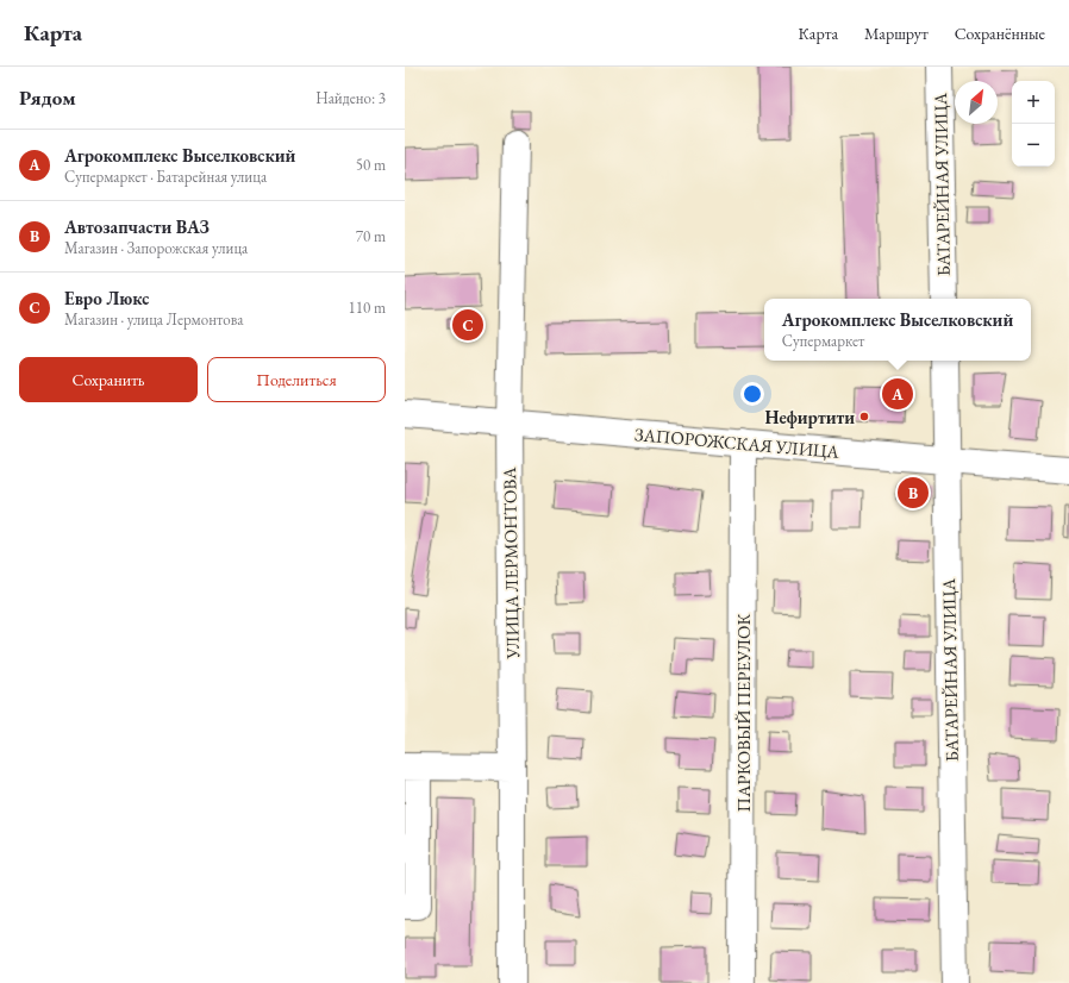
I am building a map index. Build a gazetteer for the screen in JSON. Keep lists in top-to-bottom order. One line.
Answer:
{"streets":{"street":["БАТАРЕЙНАЯ УЛИЦА","ЗАПОРОЖСКАЯ УЛИЦА","УЛИЦА ЛЕРМОНТОВА","ПАРКОВЫЙ ПЕРЕУЛОК"]},"crossings":[["БАТАРЕЙНАЯ УЛИЦА","ЗАПОРОЖСКАЯ УЛИЦА"],["ЗАПОРОЖСКАЯ УЛИЦА","УЛИЦА ЛЕРМОНТОВА"],["ЗАПОРОЖСКАЯ УЛИЦА","ПАРКОВЫЙ ПЕРЕУЛОК"]],"places":["Нефиртити"],"north":"top right","page":{"header":"Карта","nav":["Карта","Маршрут","Сохранённые"],"heading":["Рядом","Найдено: 3"],"map_buttons":["+","−"],"list":[{"mark":"A","name":"Агрокомплекс Выселковский","note":"Супермаркет · Батарейная улица","value":"50 m"},{"mark":"B","name":"Автозапчасти ВАЗ","note":"Магазин · Запорожская улица","value":"70 m"},{"mark":"C","name":"Евро Люкс","note":"Магазин · улица Лермонтова","value":"110 m"}],"popup":["Агрокомплекс Выселковский","Супермаркет"],"pins":["C","A","B"],"buttons":["Сохранить","Поделиться"]}}
